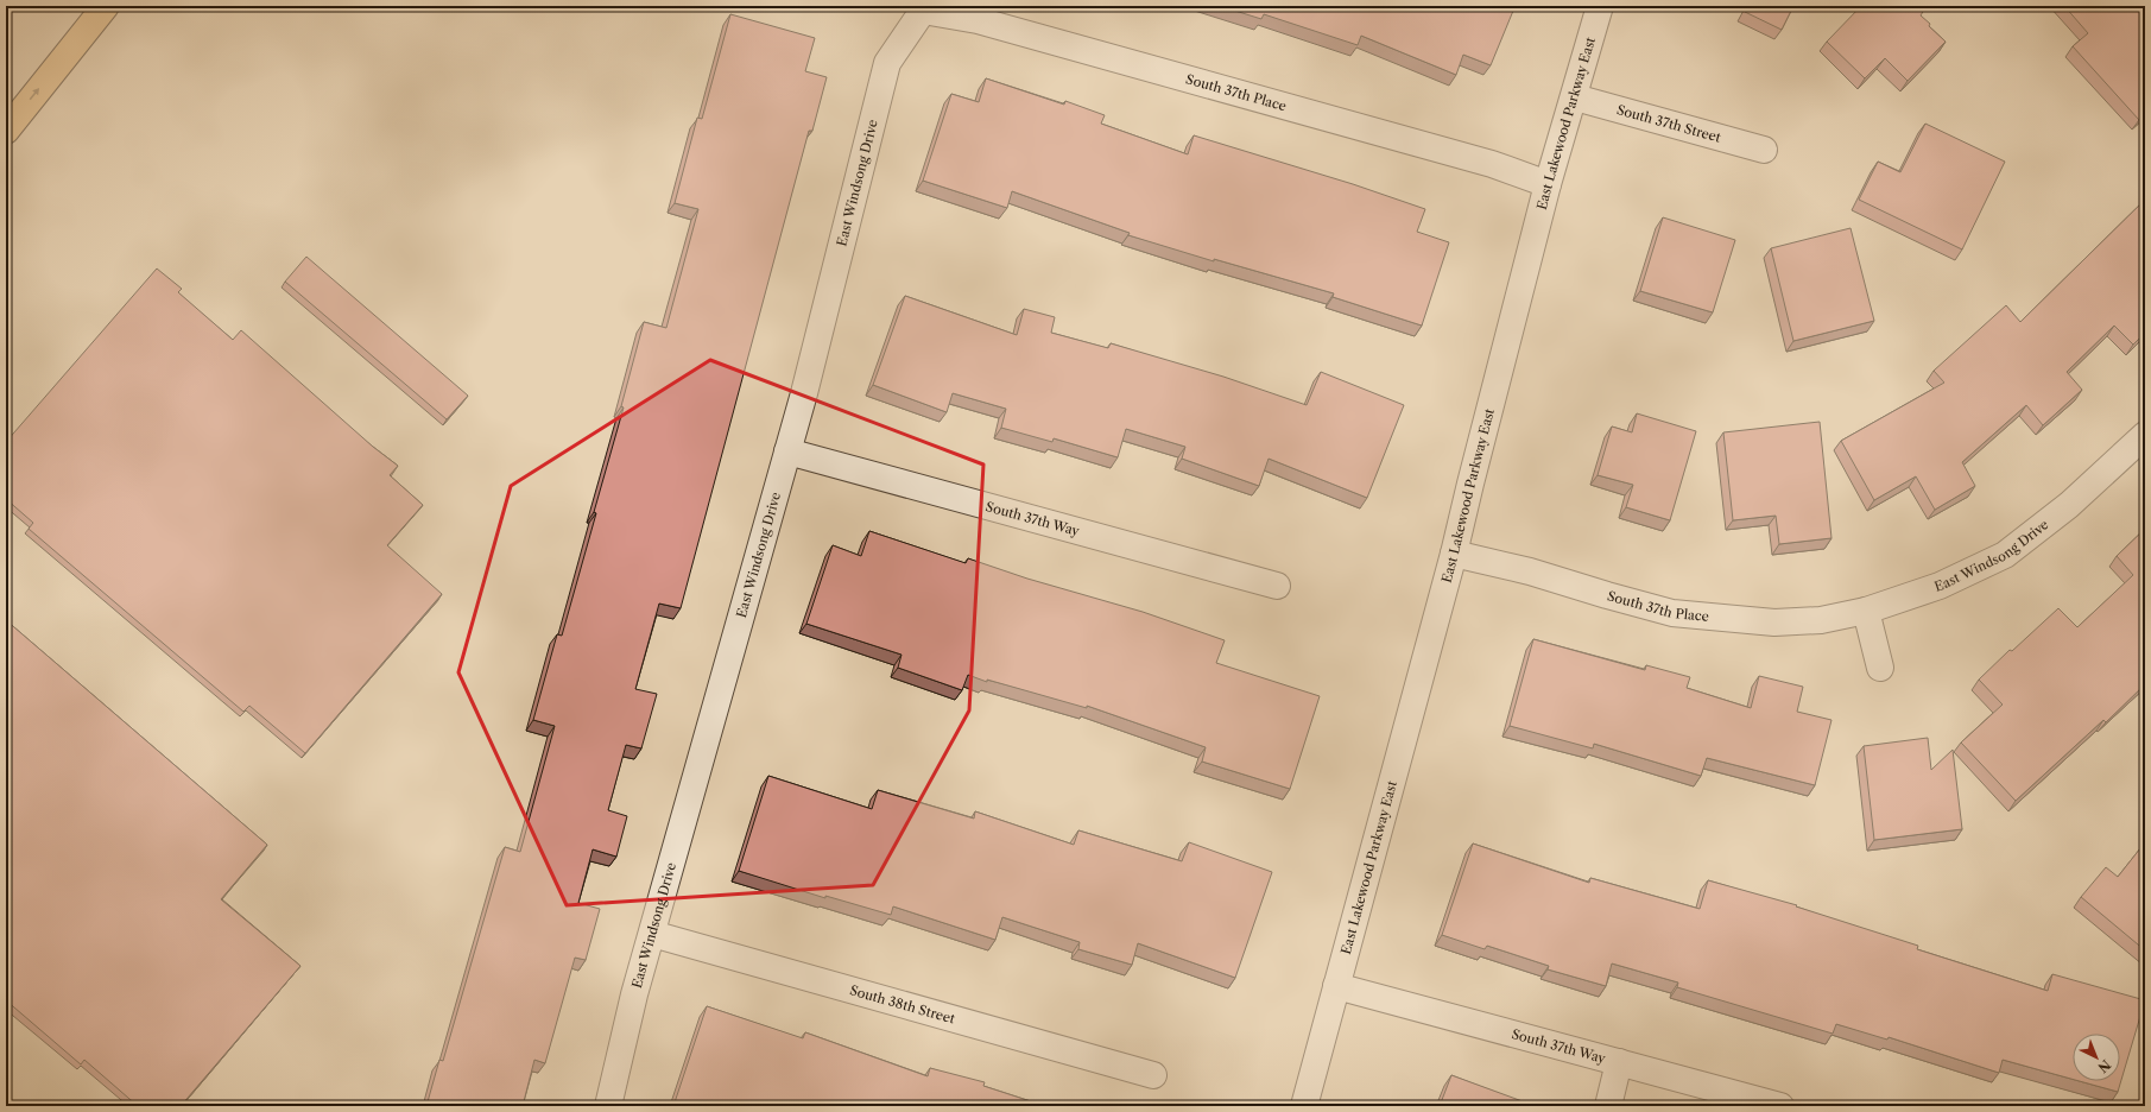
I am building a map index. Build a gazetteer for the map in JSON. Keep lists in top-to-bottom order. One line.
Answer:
{"streets":{"street":["South 37th Place","East Lakewood Parkway East","South 37th Street","East Windsong Drive","South 37th Way","South 38th Street"]},"crossings":[["South 37th Place","East Lakewood Parkway East"],["South 37th Place","East Windsong Drive"],["East Lakewood Parkway East","South 37th Street"],["East Lakewood Parkway East","South 37th Way"],["East Windsong Drive","South 37th Way"],["East Windsong Drive","South 38th Street"]],"north":"bottom right"}
